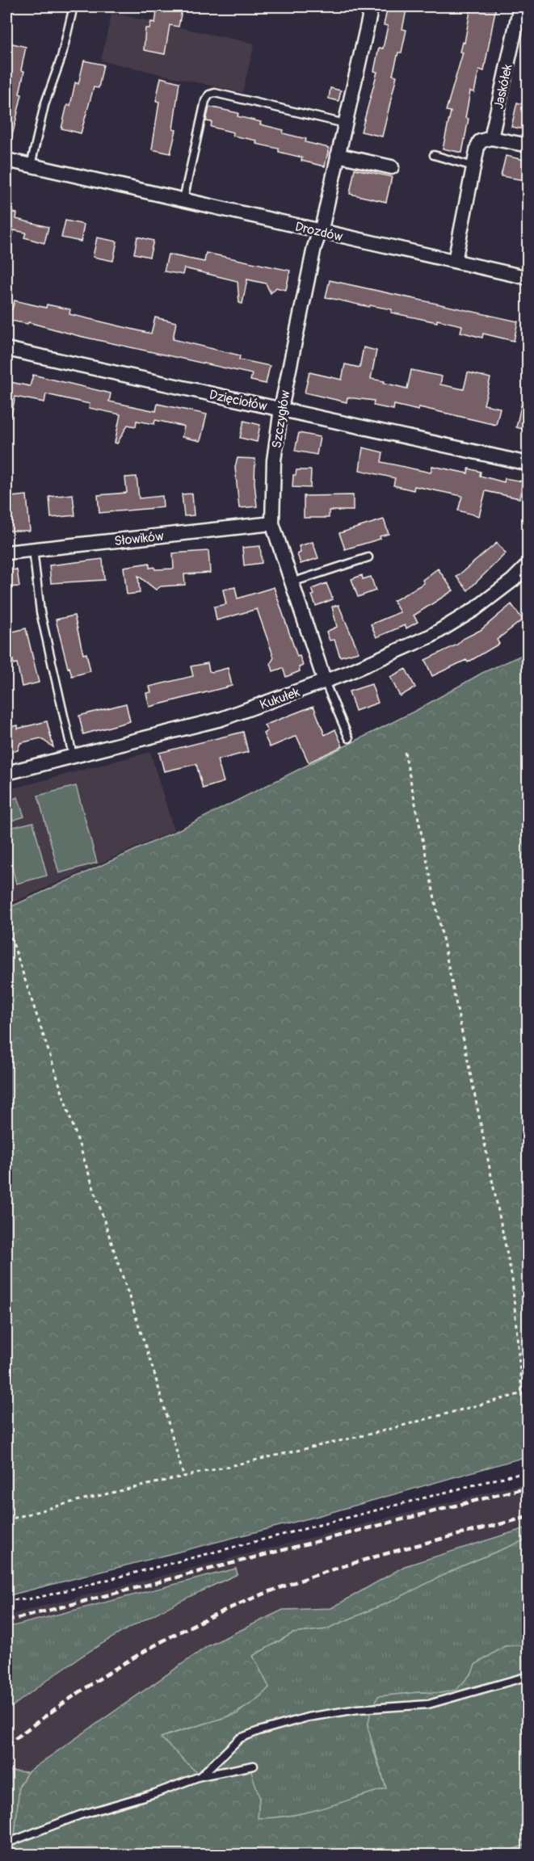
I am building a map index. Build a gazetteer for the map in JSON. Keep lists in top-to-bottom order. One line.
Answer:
{"streets":{"street":["Jaskółek","Drozdów","Dzięciołów","Szczygłów","Słowików","Kukułek"]},"crossings":[["Drozdów","Szczygłów"],["Dzięciołów","Szczygłów"],["Szczygłów","Słowików"],["Szczygłów","Kukułek"]]}
